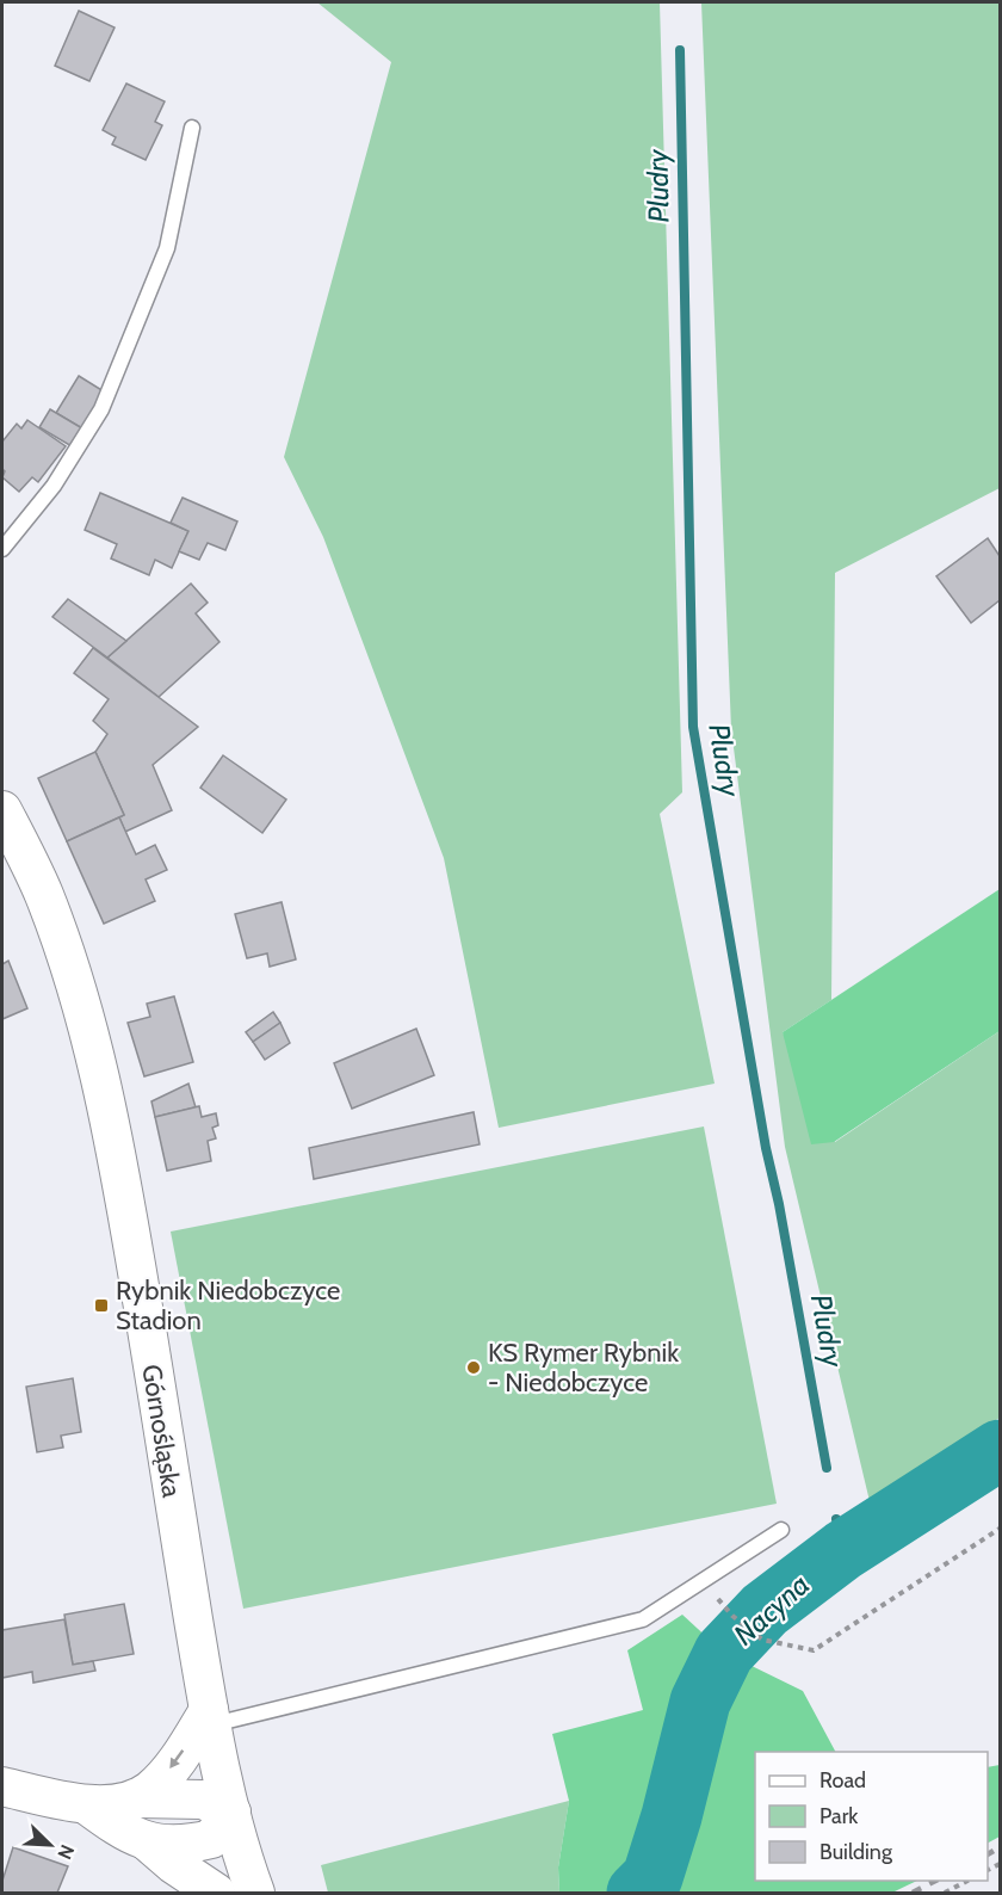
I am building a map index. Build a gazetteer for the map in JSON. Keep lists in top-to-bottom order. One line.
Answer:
{"streets":{"street":["Górnośląska"]},"water":["Pludry","Nacyna"],"places":{"transit":["Rybnik Niedobczyce Stadion"],"other":["KS Rymer Rybnik - Niedobczyce"]},"legend":["Road","Park","Building"],"north":"bottom right"}
